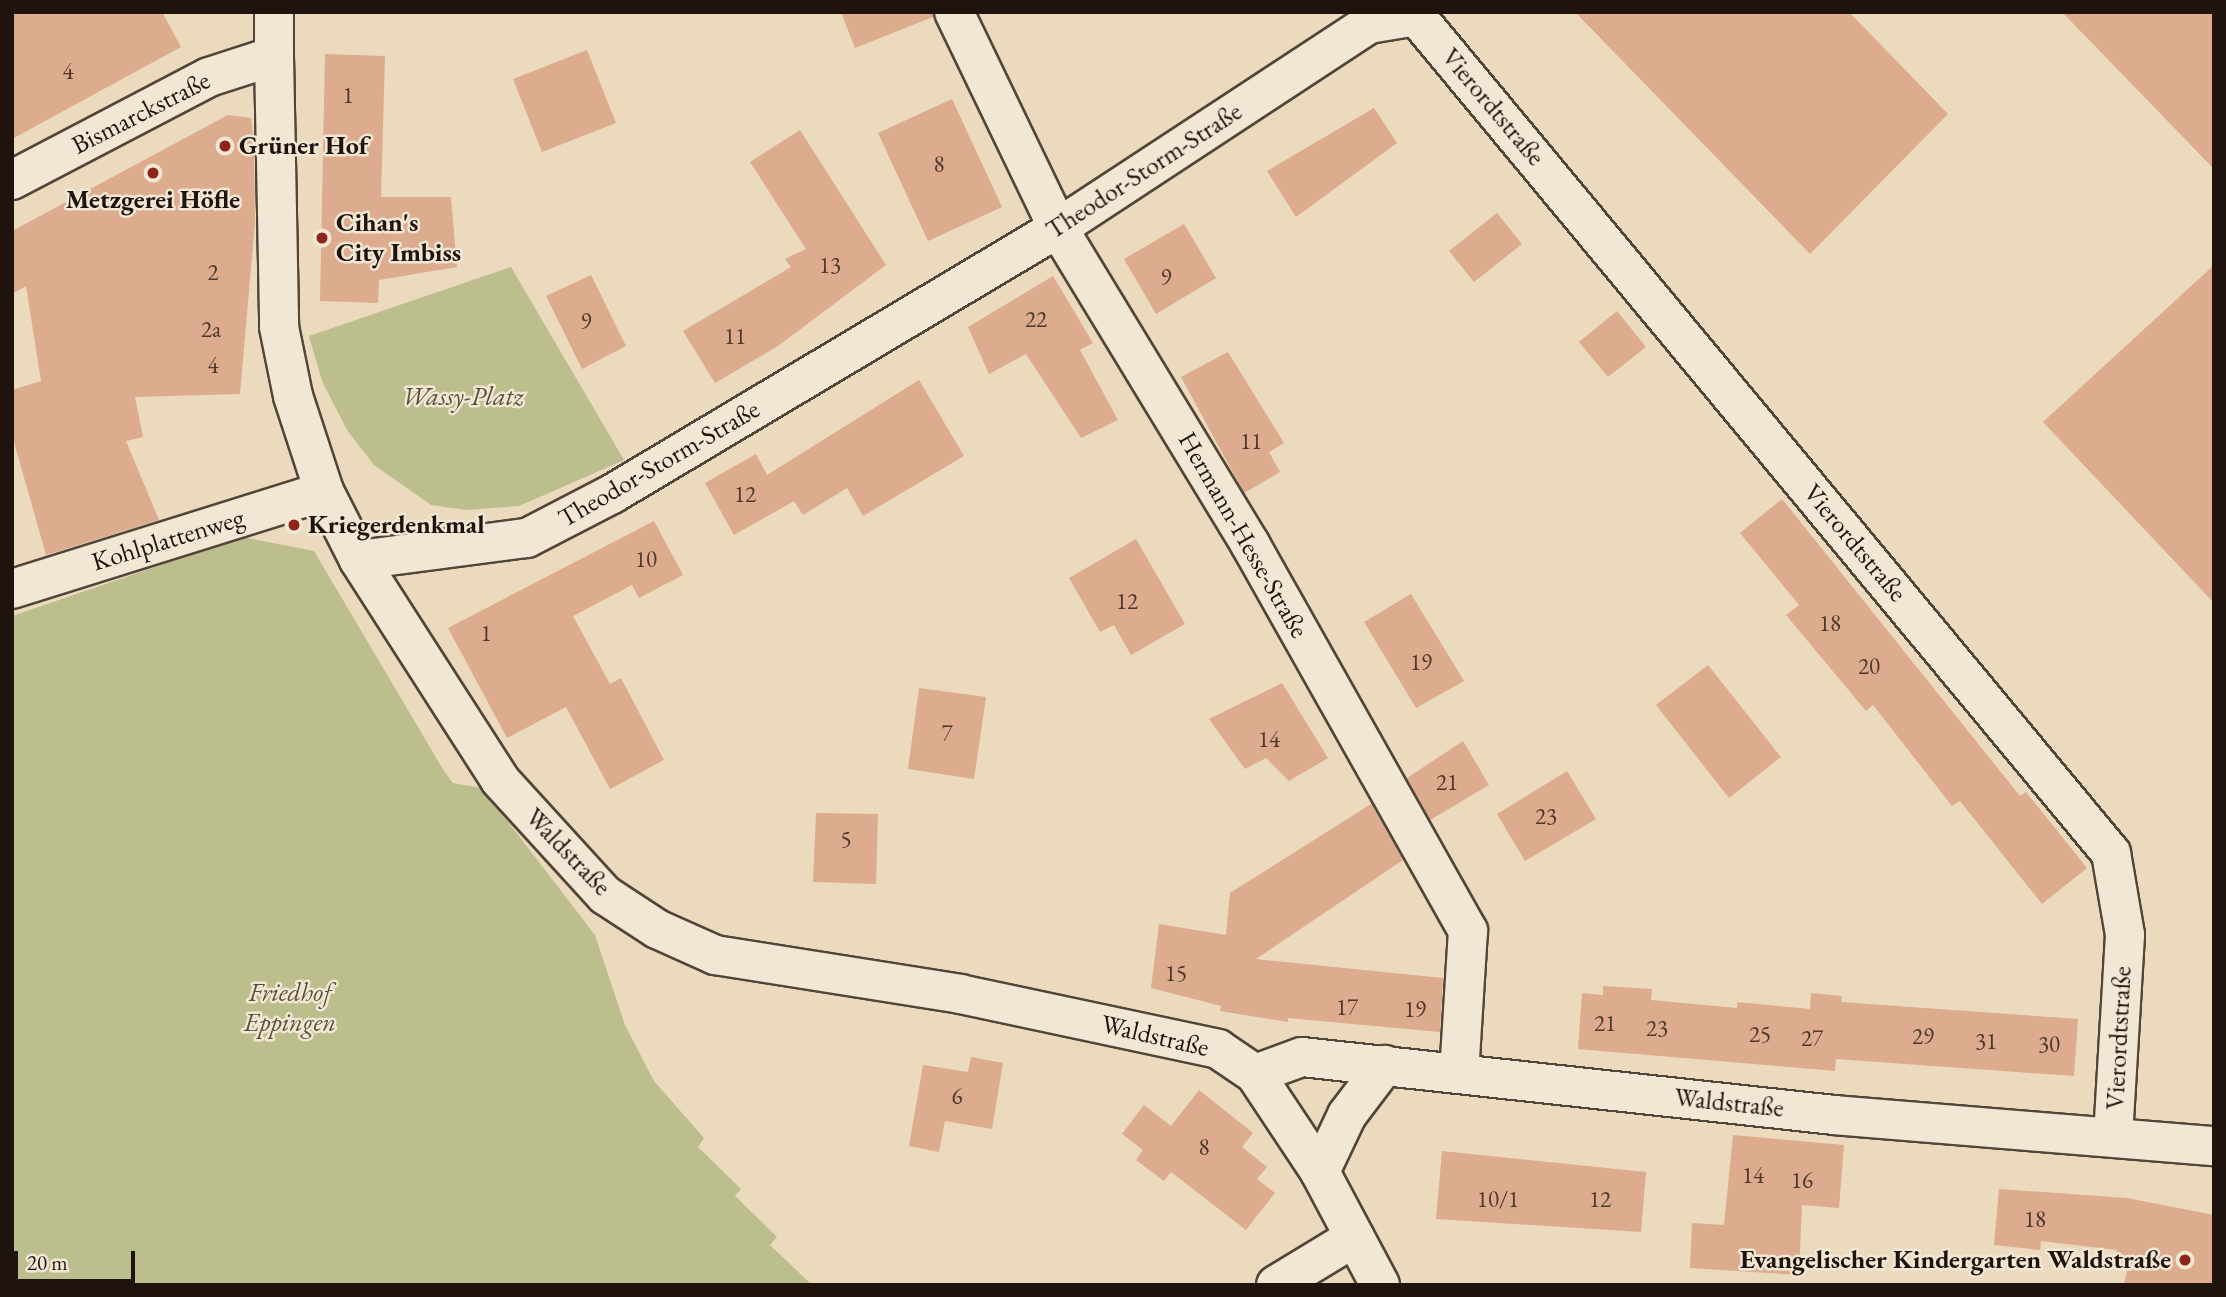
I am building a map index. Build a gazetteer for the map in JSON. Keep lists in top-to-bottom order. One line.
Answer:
{"streets":{"street":["Vierordtstraße","Bismarckstraße","Theodor-Storm-Straße","Hermann-Hesse-Straße","Kohlplattenweg","Waldstraße"]},"crossings":[["Vierordtstraße","Theodor-Storm-Straße"],["Vierordtstraße","Waldstraße"],["Theodor-Storm-Straße","Hermann-Hesse-Straße"],["Theodor-Storm-Straße","Waldstraße"],["Hermann-Hesse-Straße","Waldstraße"]],"parks":["Wassy-Platz","Friedhof Eppingen"],"places":["Grüner Hof","Metzgerei Höfle","Cihan's City Imbiss","Kriegerdenkmal","Evangelischer Kindergarten Waldstraße"],"house_numbers":["4","1","8","13","2","9","22","9","2a","11","4","11","12","10","12","18","1","19","20","7","14","21","23","5","15","17","19","21","23","25","29","27","31","30","6","8","14","16","10/1","12","18"],"scale_bar":"20 m"}
